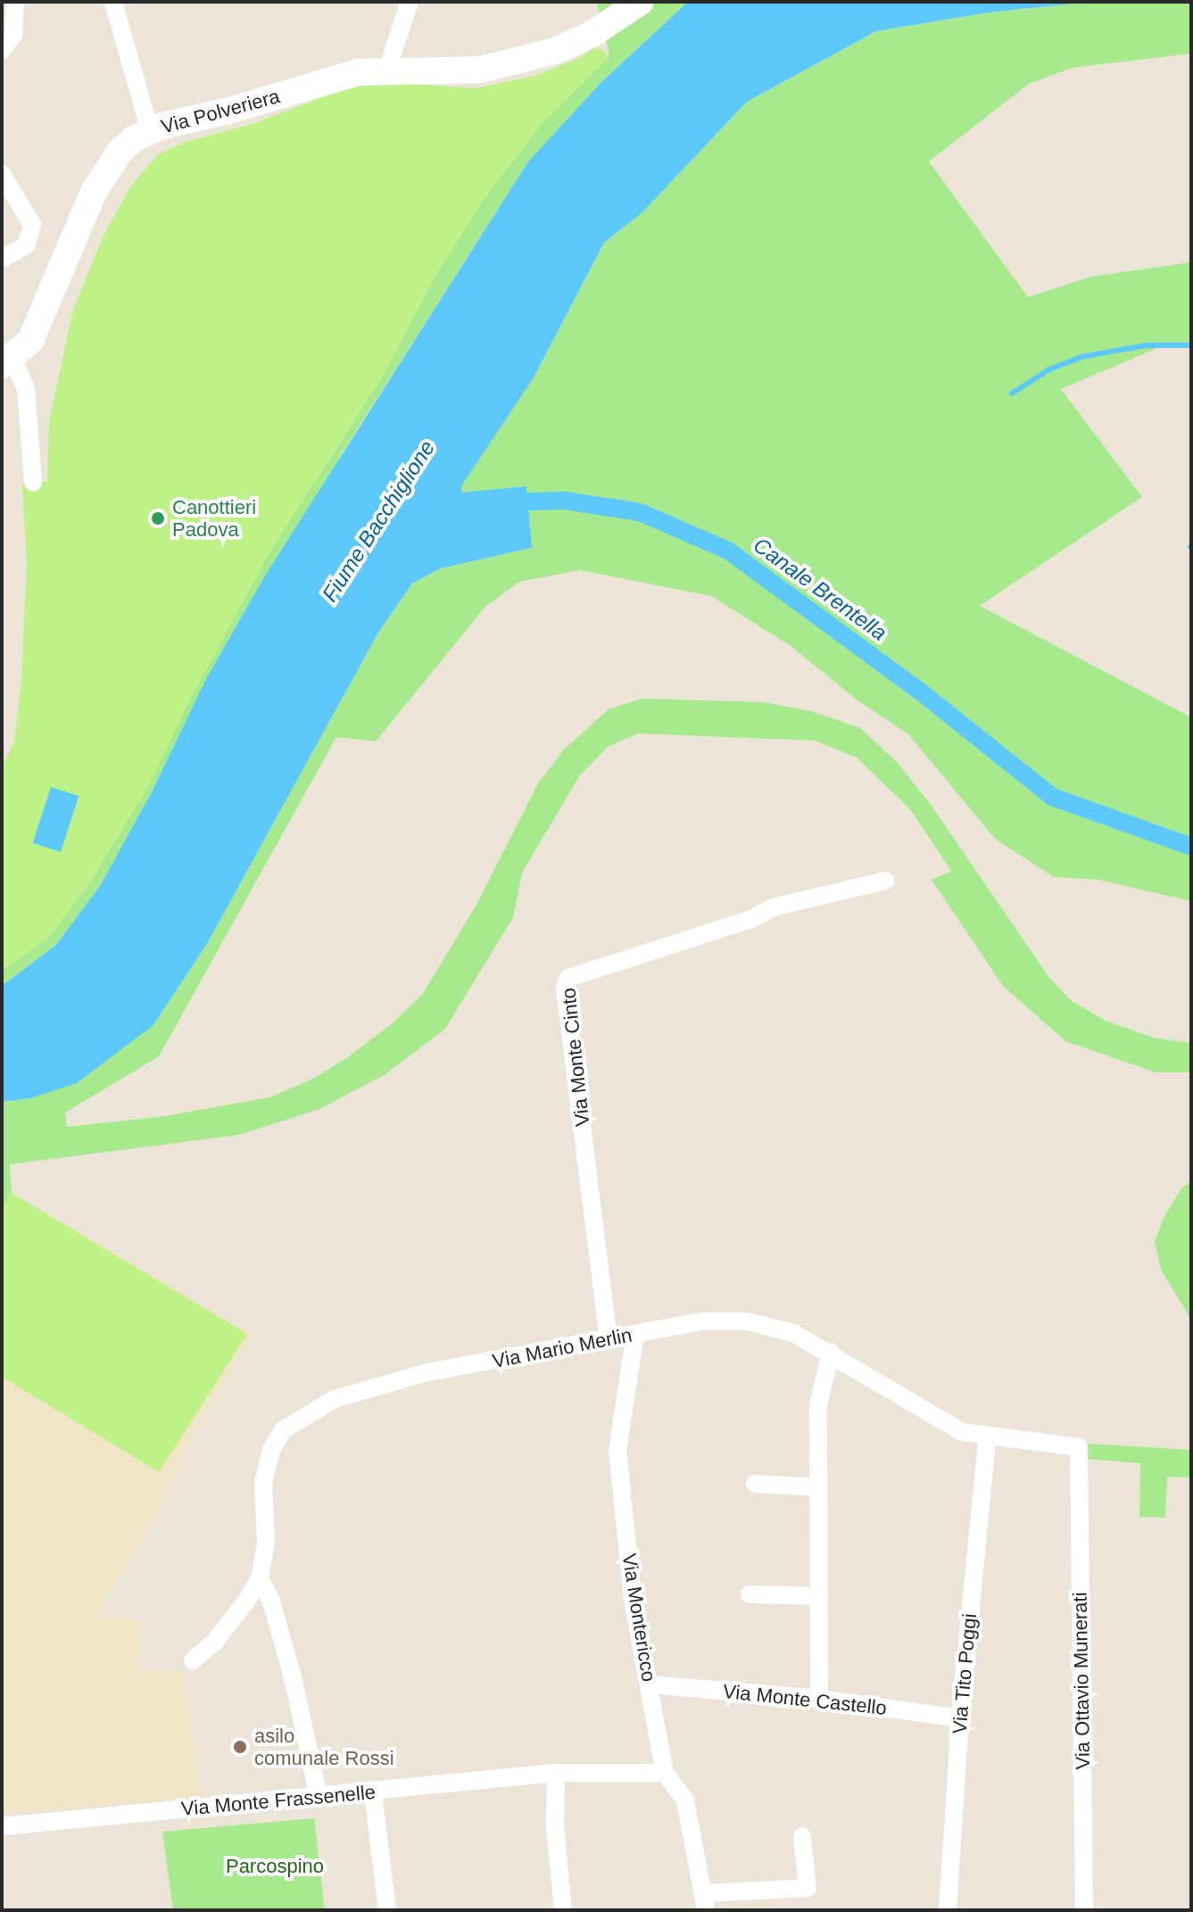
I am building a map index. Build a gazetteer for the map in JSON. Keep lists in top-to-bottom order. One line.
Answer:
{"streets":{"street":["Via Polveriera","Via Monte Cinto","Via Mario Merlin","Via Montericco","Via Tito Poggi","Via Ottavio Munerati","Via Monte Castello","Via Monte Frassenelle"]},"crossings":[["Via Monte Cinto","Via Mario Merlin"],["Via Mario Merlin","Via Montericco"],["Via Mario Merlin","Via Tito Poggi"],["Via Mario Merlin","Via Ottavio Munerati"],["Via Montericco","Via Monte Castello"],["Via Montericco","Via Monte Frassenelle"],["Via Tito Poggi","Via Monte Castello"]],"water":["Fiume Bacchiglione","Canale Brentella"],"parks":["Parcospino"],"places":["Canottieri Padova","asilo comunale Rossi"]}
